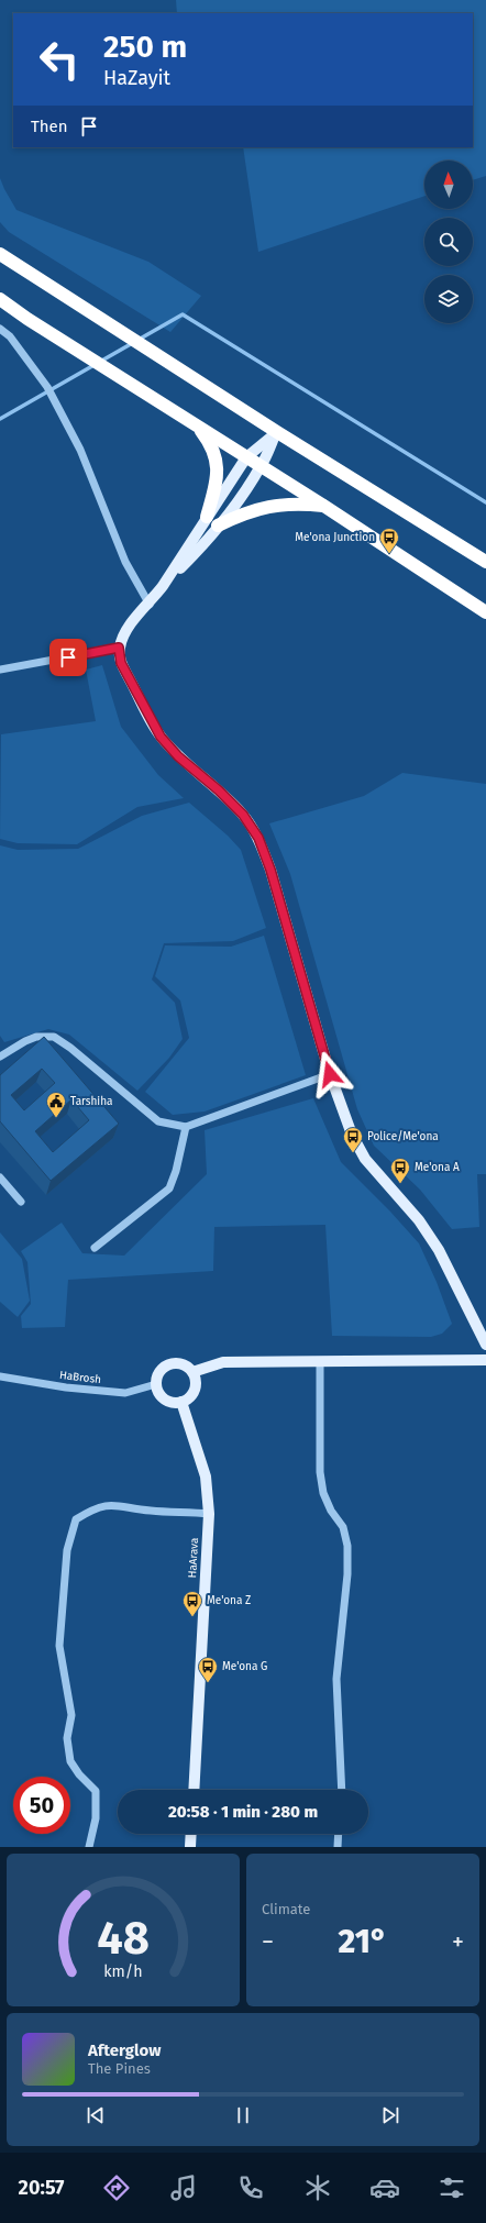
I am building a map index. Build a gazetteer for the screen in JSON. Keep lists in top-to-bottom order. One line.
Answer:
{"streets":{"main road":["HaArava"],"street":["HaBrosh"]},"crossings":[["HaBrosh","HaArava"]],"places":{"bus stop":["Me'ona Junction","Police/Me'ona","Me'ona A","Me'ona Z","Me'ona G"],"public building":["Tarshiha"]},"north":"top","page":{"turn":["250 m","HaZayit"],"then":"Then","limit":"50","trip":"20:58 · 1 min · 280 m","tile":"Climate","heat":["−","21°","+"],"song":["Afterglow","The Pines"],"tabs":"20:57","gauge":["48","km/h"]}}
